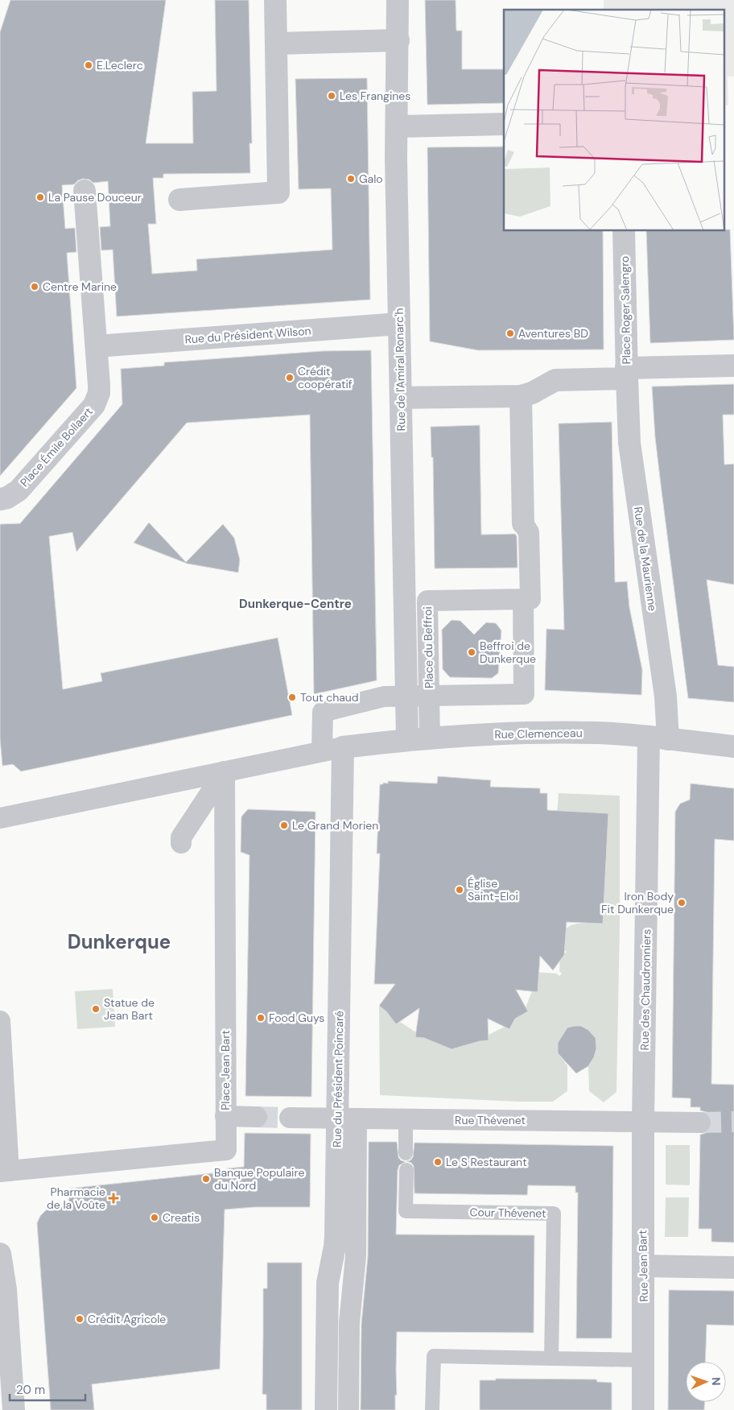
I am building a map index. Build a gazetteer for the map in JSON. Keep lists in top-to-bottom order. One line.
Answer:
{"streets":{"street":["Place Roger Salengro","Rue du Président Wilson","Rue de l'Amiral Ronarc'h","Place Émile Bollaert","Rue de la Maurienne","Place du Beffroi","Rue Clemenceau","Rue des Chaudronniers","Place Jean Bart","Rue du Président Poincaré","Rue Thévenet","Rue Jean Bart"],"lane":["Cour Thévenet"]},"crossings":[["Place Roger Salengro","Rue de l'Amiral Ronarc'h"],["Place Roger Salengro","Rue de la Maurienne"],["Place Roger Salengro","Place du Beffroi"],["Rue du Président Wilson","Rue de l'Amiral Ronarc'h"],["Rue du Président Wilson","Place Émile Bollaert"],["Rue de l'Amiral Ronarc'h","Rue Clemenceau"],["Rue de la Maurienne","Rue Clemenceau"],["Rue de la Maurienne","Rue des Chaudronniers"],["Rue Clemenceau","Rue des Chaudronniers"],["Rue Clemenceau","Rue du Président Poincaré"],["Rue des Chaudronniers","Rue Thévenet"],["Rue des Chaudronniers","Rue Jean Bart"],["Rue du Président Poincaré","Rue Thévenet"],["Rue Thévenet","Rue Jean Bart"]],"districts":["Dunkerque-Centre","Dunkerque"],"places":{"other":["E.Leclerc","Les Frangines","Galo","La Pause Douceur","Centre Marine","Aventures BD","Crédit coopératif","Beffroi de Dunkerque","Tout chaud","Le Grand Morien","Église Saint-Eloi","Iron Body Fit Dunkerque","Statue de Jean Bart","Food Guys","Le S Restaurant","Banque Populaire du Nord","Creatis","Crédit Agricole"],"health":["Pharmacie de la Voûte"]},"scale_bar":"20 m","north":"right"}
